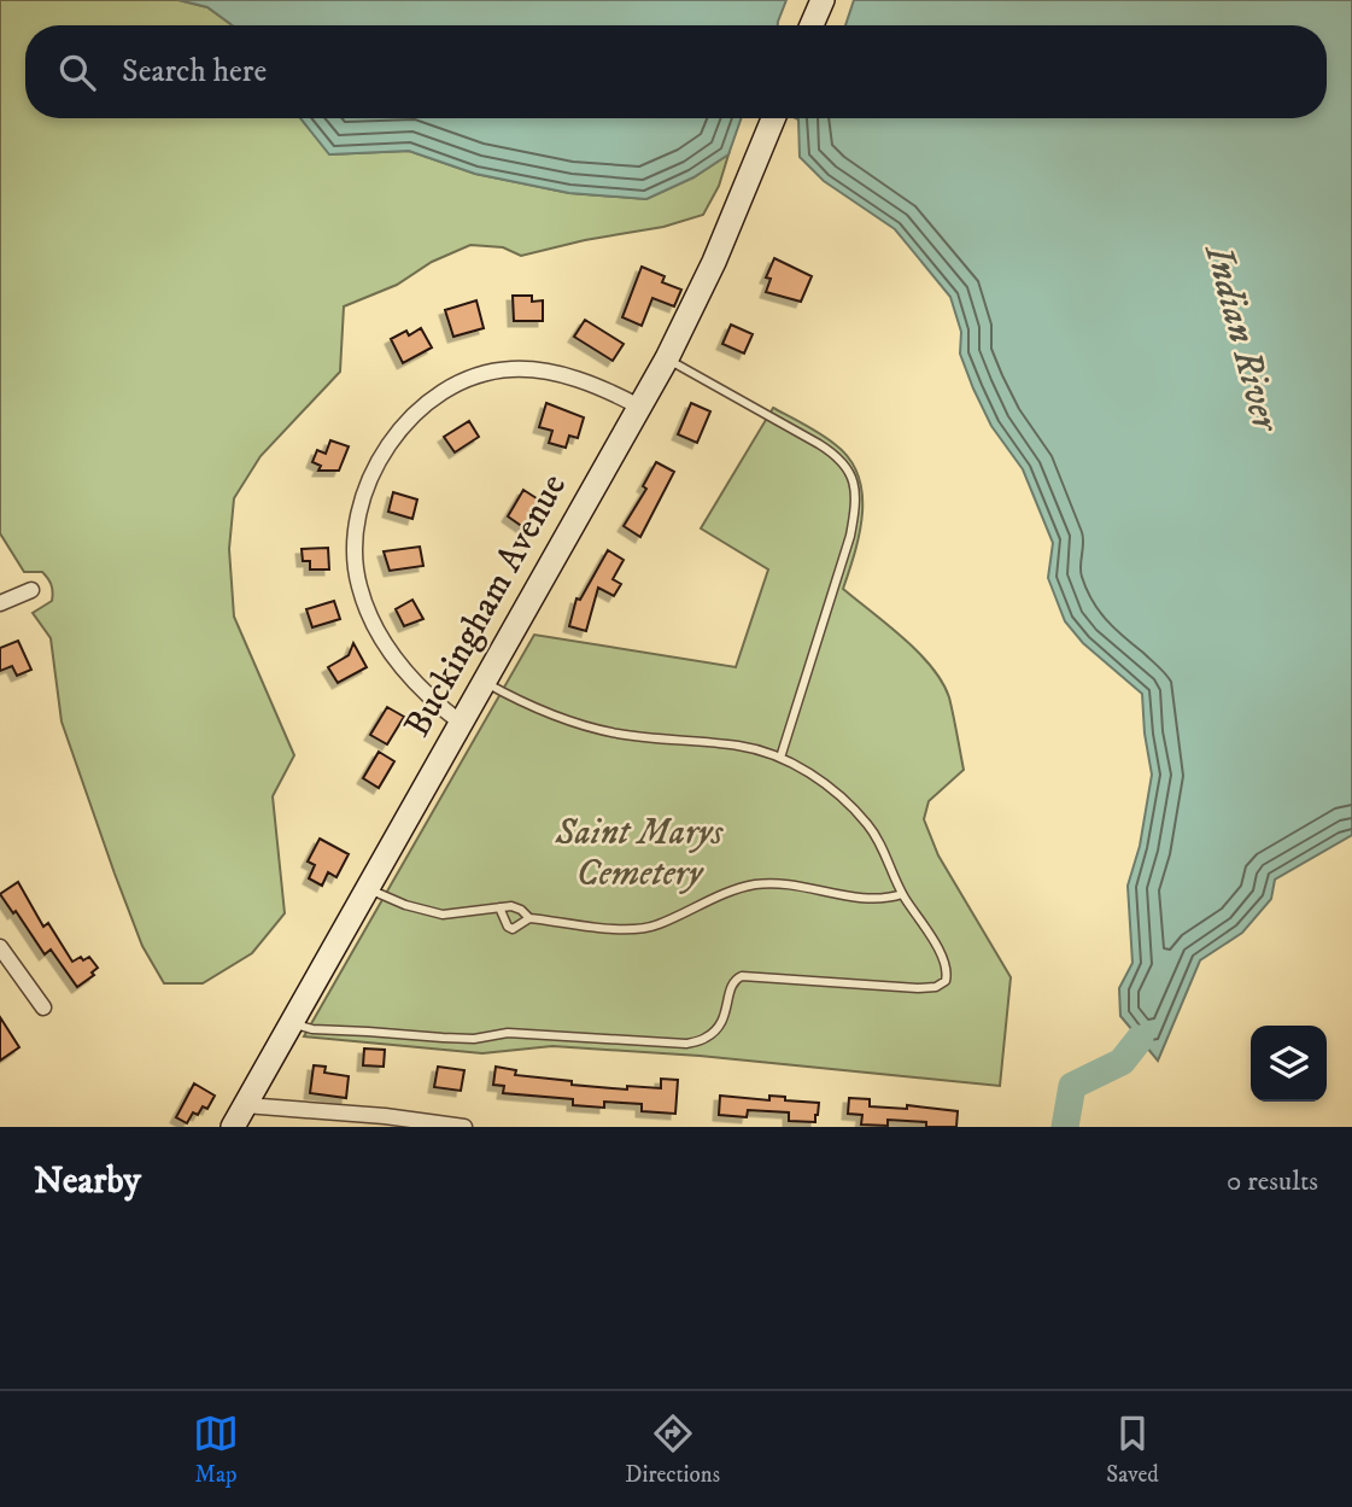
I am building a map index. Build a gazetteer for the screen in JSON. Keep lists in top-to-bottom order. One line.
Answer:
{"streets":{"main road":["Buckingham Avenue"]},"water":["Indian River"],"parks":["Saint Marys Cemetery"],"page":{"search":"Search here","heading":["Nearby","0 results"],"nav":["Map","Directions","Saved"]}}
